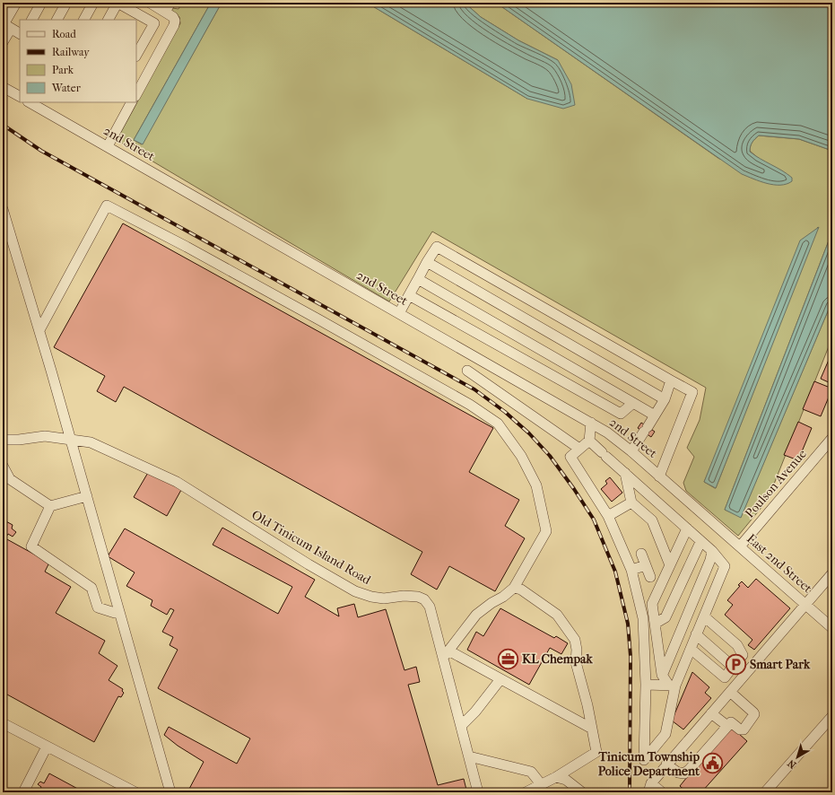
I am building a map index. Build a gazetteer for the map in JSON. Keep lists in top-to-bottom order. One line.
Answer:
{"streets":{"street":["2nd Street","Poulson Avenue","Old Tinicum Island Road","East 2nd Street"]},"crossings":[["2nd Street","East 2nd Street"],["Poulson Avenue","East 2nd Street"]],"places":{"office":["KL Chempak"],"parking":["Smart Park"],"public building":["Tinicum Township Police Department"]},"legend":["Road","Railway","Park","Water"],"north":"bottom left"}
